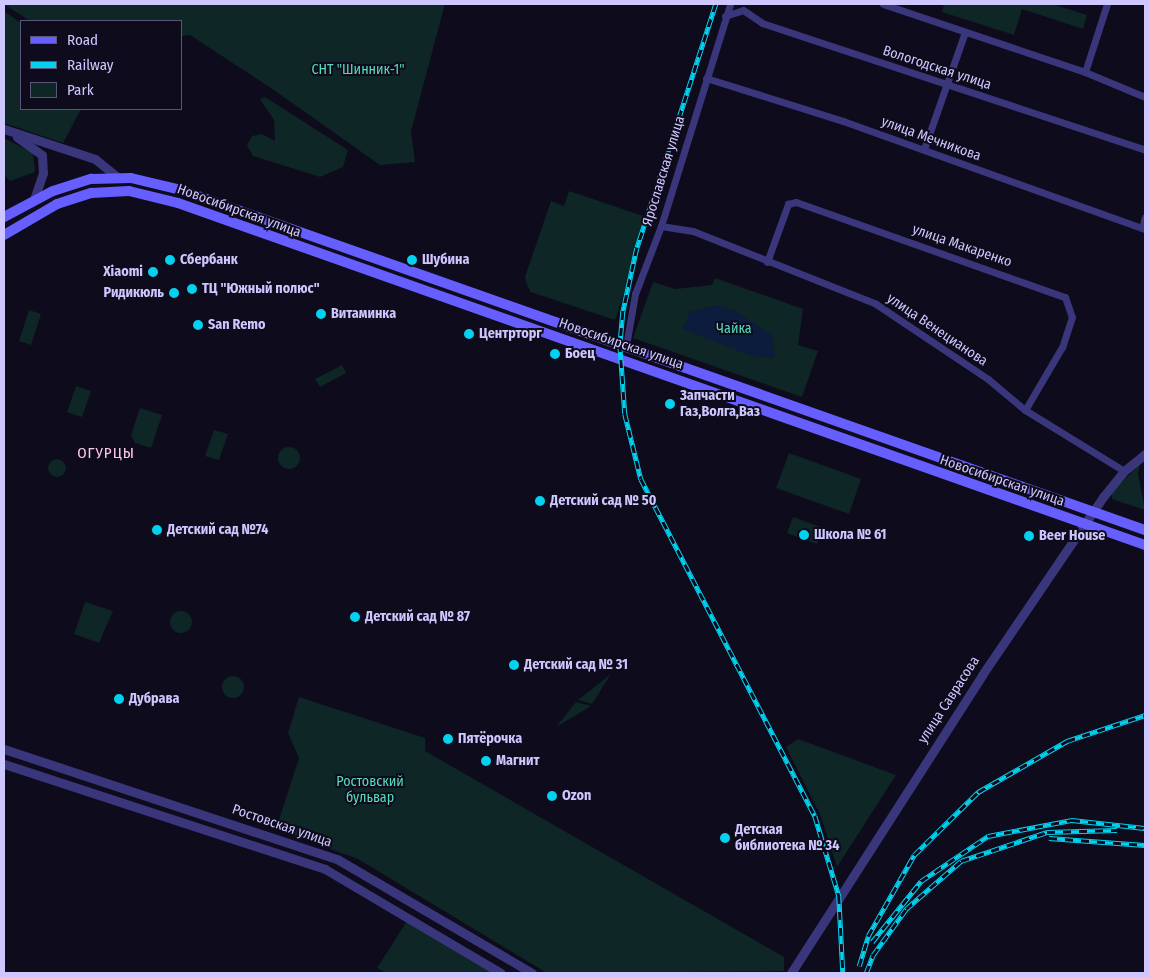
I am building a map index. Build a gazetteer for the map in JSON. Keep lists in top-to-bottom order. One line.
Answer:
{"streets":{"main road":["Новосибирская улица"],"street":["Вологодская улица","улица Мечникова","Ярославская улица","улица Макаренко","улица Венецианова","улица Саврасова","Ростовская улица"]},"crossings":[["Вологодская улица","Ярославская улица"],["улица Мечникова","Ярославская улица"],["Ярославская улица","Новосибирская улица"],["Ярославская улица","улица Венецианова"],["Новосибирская улица","улица Саврасова"],["улица Макаренко","улица Венецианова"],["улица Венецианова","улица Саврасова"]],"districts":["ОГУРЦЫ"],"parks":["СНТ \"Шинник-1\"","Чайка","Ростовский бульвар"],"places":["Сбербанк","Шубина","Xiaomi","ТЦ \"Южный полюс\"","Ридикюль","Витаминка","San Remo","Центрторг","Боец","Запчасти Газ,Волга,Ваз","Детский сад № 50","Детский сад №74","Школа № 61","Beer House","Детский сад № 87","Детский сад № 31","Дубрава","Пятёрочка","Магнит","Ozon","Детская библиотека № 34"],"legend":["Road","Railway","Park"]}
